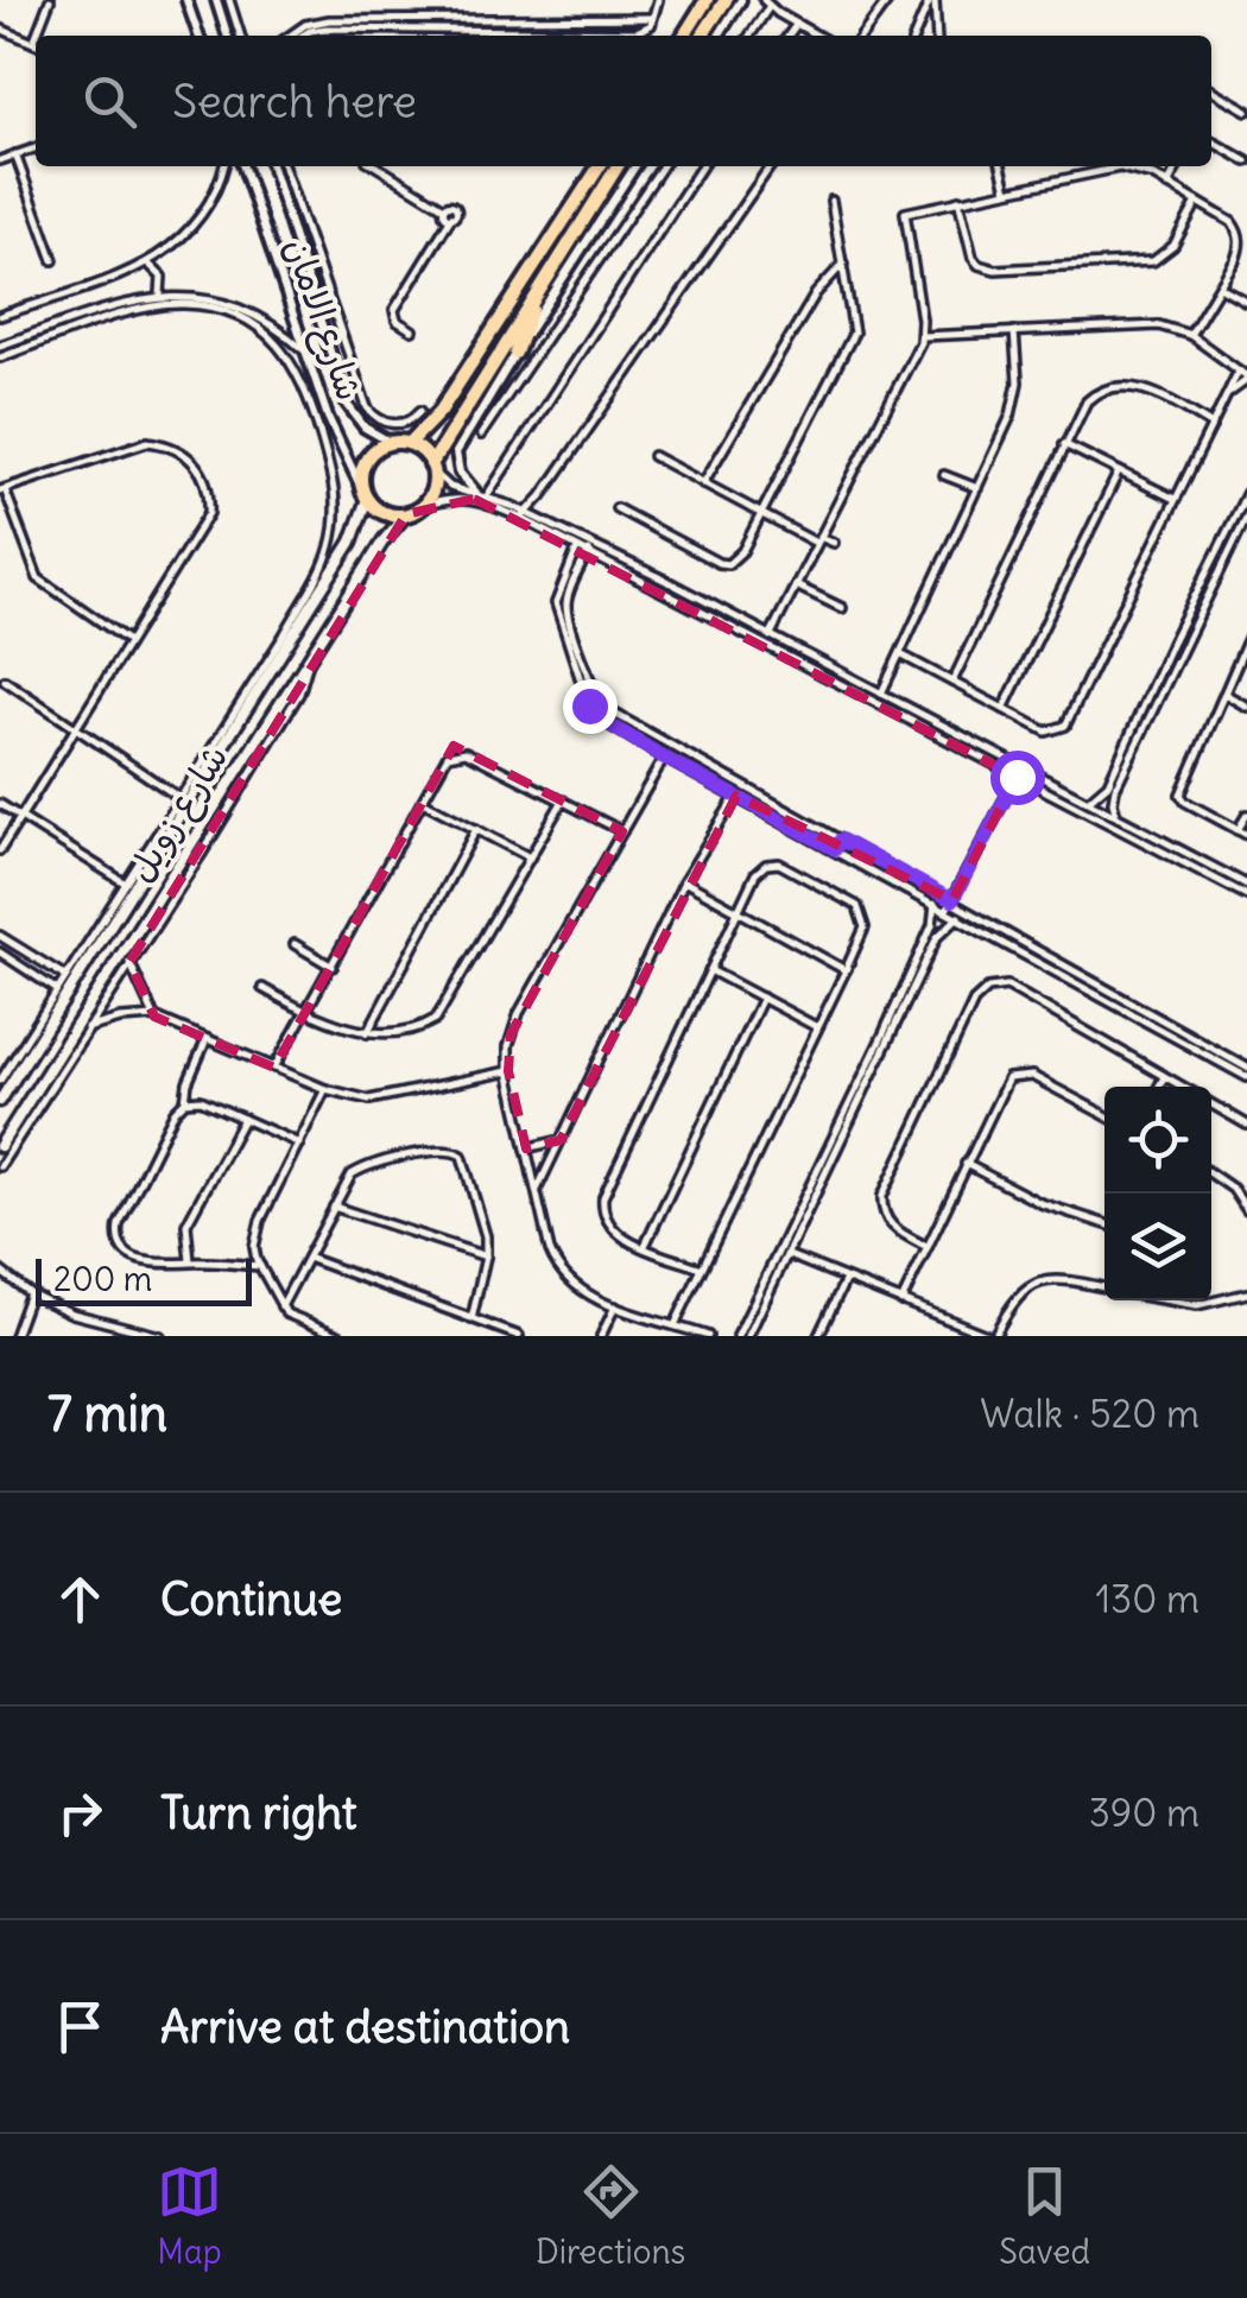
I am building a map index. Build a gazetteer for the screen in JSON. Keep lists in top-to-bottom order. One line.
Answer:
{"streets":{"main road":["شارع زويل"],"street":["شارع الامان"]},"crossings":[["شارع الامان","شارع زويل"]],"scale_bar":"200 m","page":{"search":"Search here","scale":"200 m","heading":["7 min","Walk · 520 m"],"list":[["Continue","130 m"],["Turn right","390 m"],"Arrive at destination"],"nav":["Map","Directions","Saved"]}}
